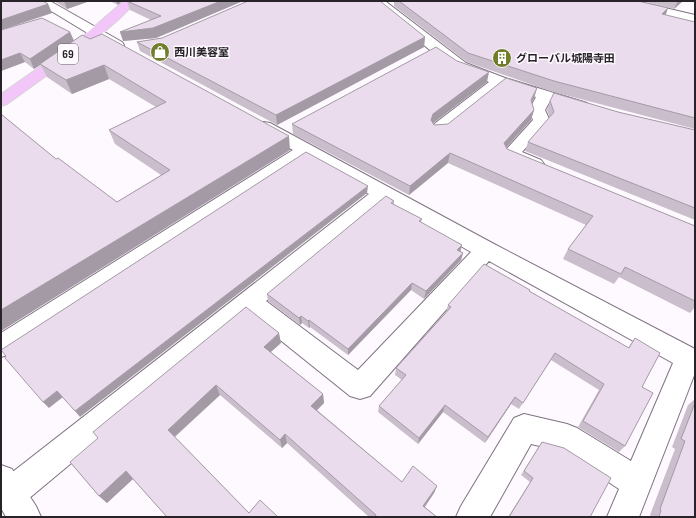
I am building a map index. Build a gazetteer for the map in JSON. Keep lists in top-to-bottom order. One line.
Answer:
{"streets":{"main road":["69"]},"places":{"shop":["西川美容室"],"building":["グローバル城陽寺田"]}}
